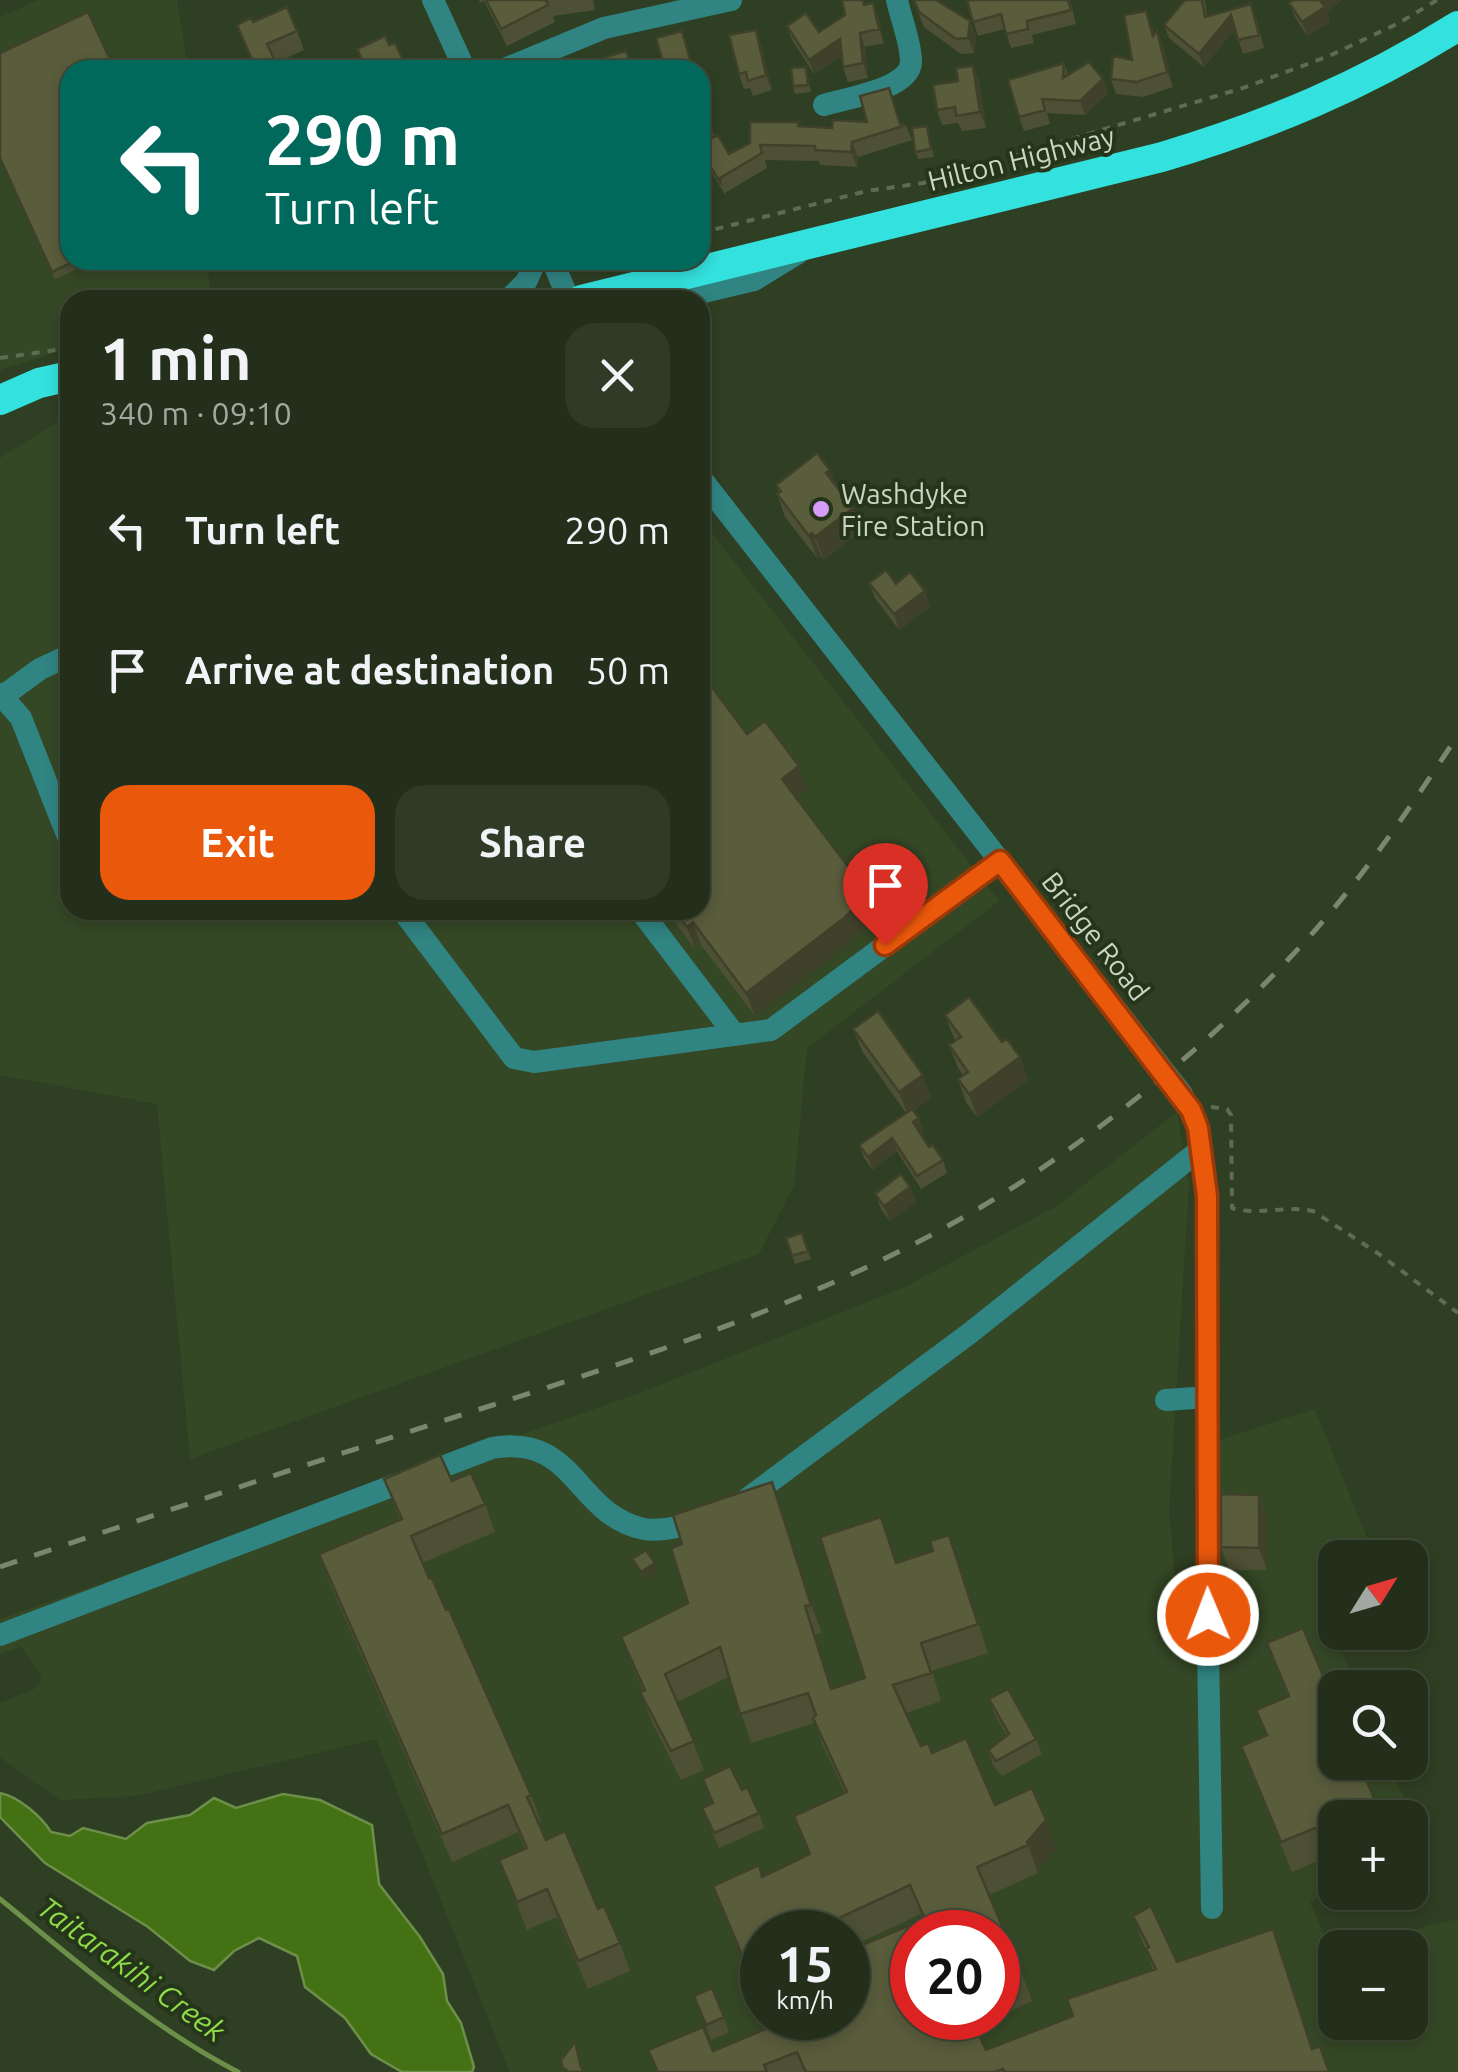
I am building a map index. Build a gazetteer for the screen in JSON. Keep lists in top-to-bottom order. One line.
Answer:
{"streets":{"highway":["Hilton Highway"],"street":["Bridge Road"]},"water":["Taitarakihi Creek"],"places":["Washdyke Fire Station"],"north":"top right","page":{"turn":["290 m","Turn left"],"heading":["1 min","340 m · 09:10"],"list":[{"name":"Turn left","value":"290 m"},{"name":"Arrive at destination","value":"50 m"}],"buttons":["Exit","Share"],"map_buttons":["+","−"],"speed":"15 km/h","limit":"20"}}
